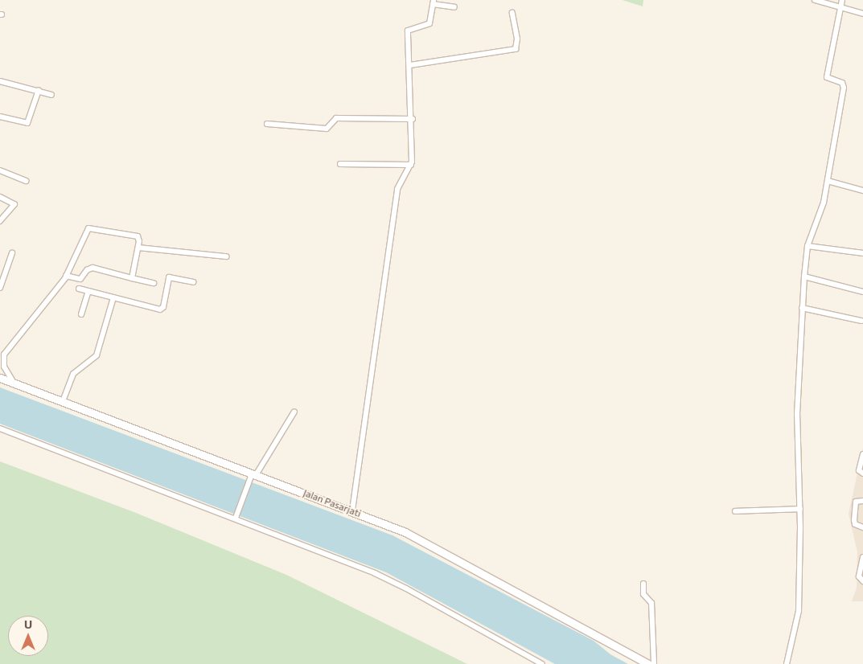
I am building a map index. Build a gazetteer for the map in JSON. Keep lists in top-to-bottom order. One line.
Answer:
{"streets":{"main road":["Jalan Pasarjati"]},"north":"top"}
